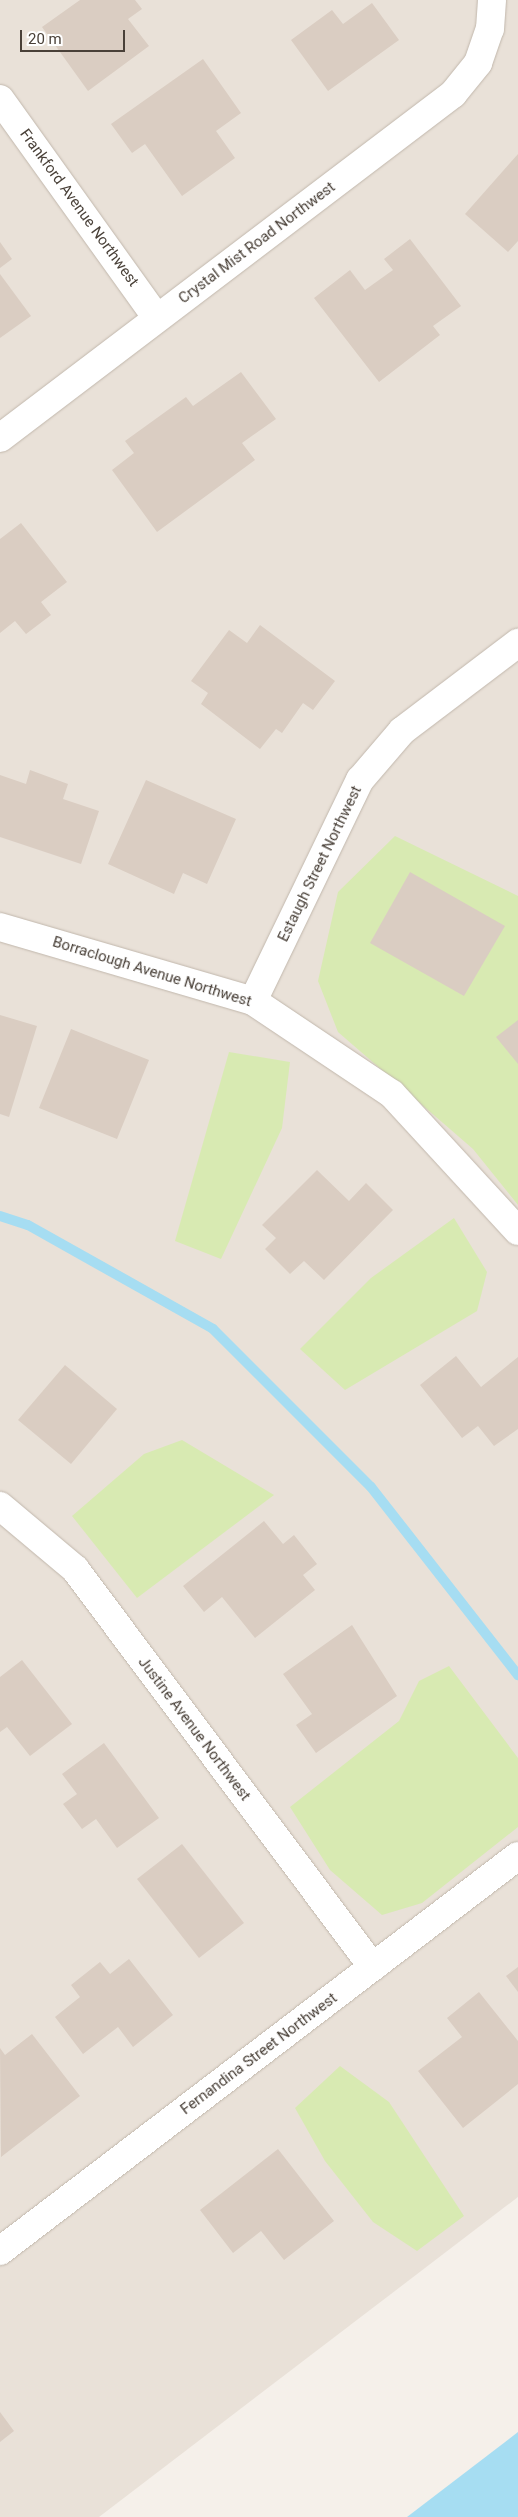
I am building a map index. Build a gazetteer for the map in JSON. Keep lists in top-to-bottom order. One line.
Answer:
{"streets":{"street":["Frankford Avenue Northwest","Crystal Mist Road Northwest","Estaugh Street Northwest","Borraclough Avenue Northwest","Justine Avenue Northwest","Fernandina Street Northwest"]},"crossings":[["Frankford Avenue Northwest","Crystal Mist Road Northwest"],["Estaugh Street Northwest","Borraclough Avenue Northwest"],["Justine Avenue Northwest","Fernandina Street Northwest"]],"scale_bar":"20 m"}
